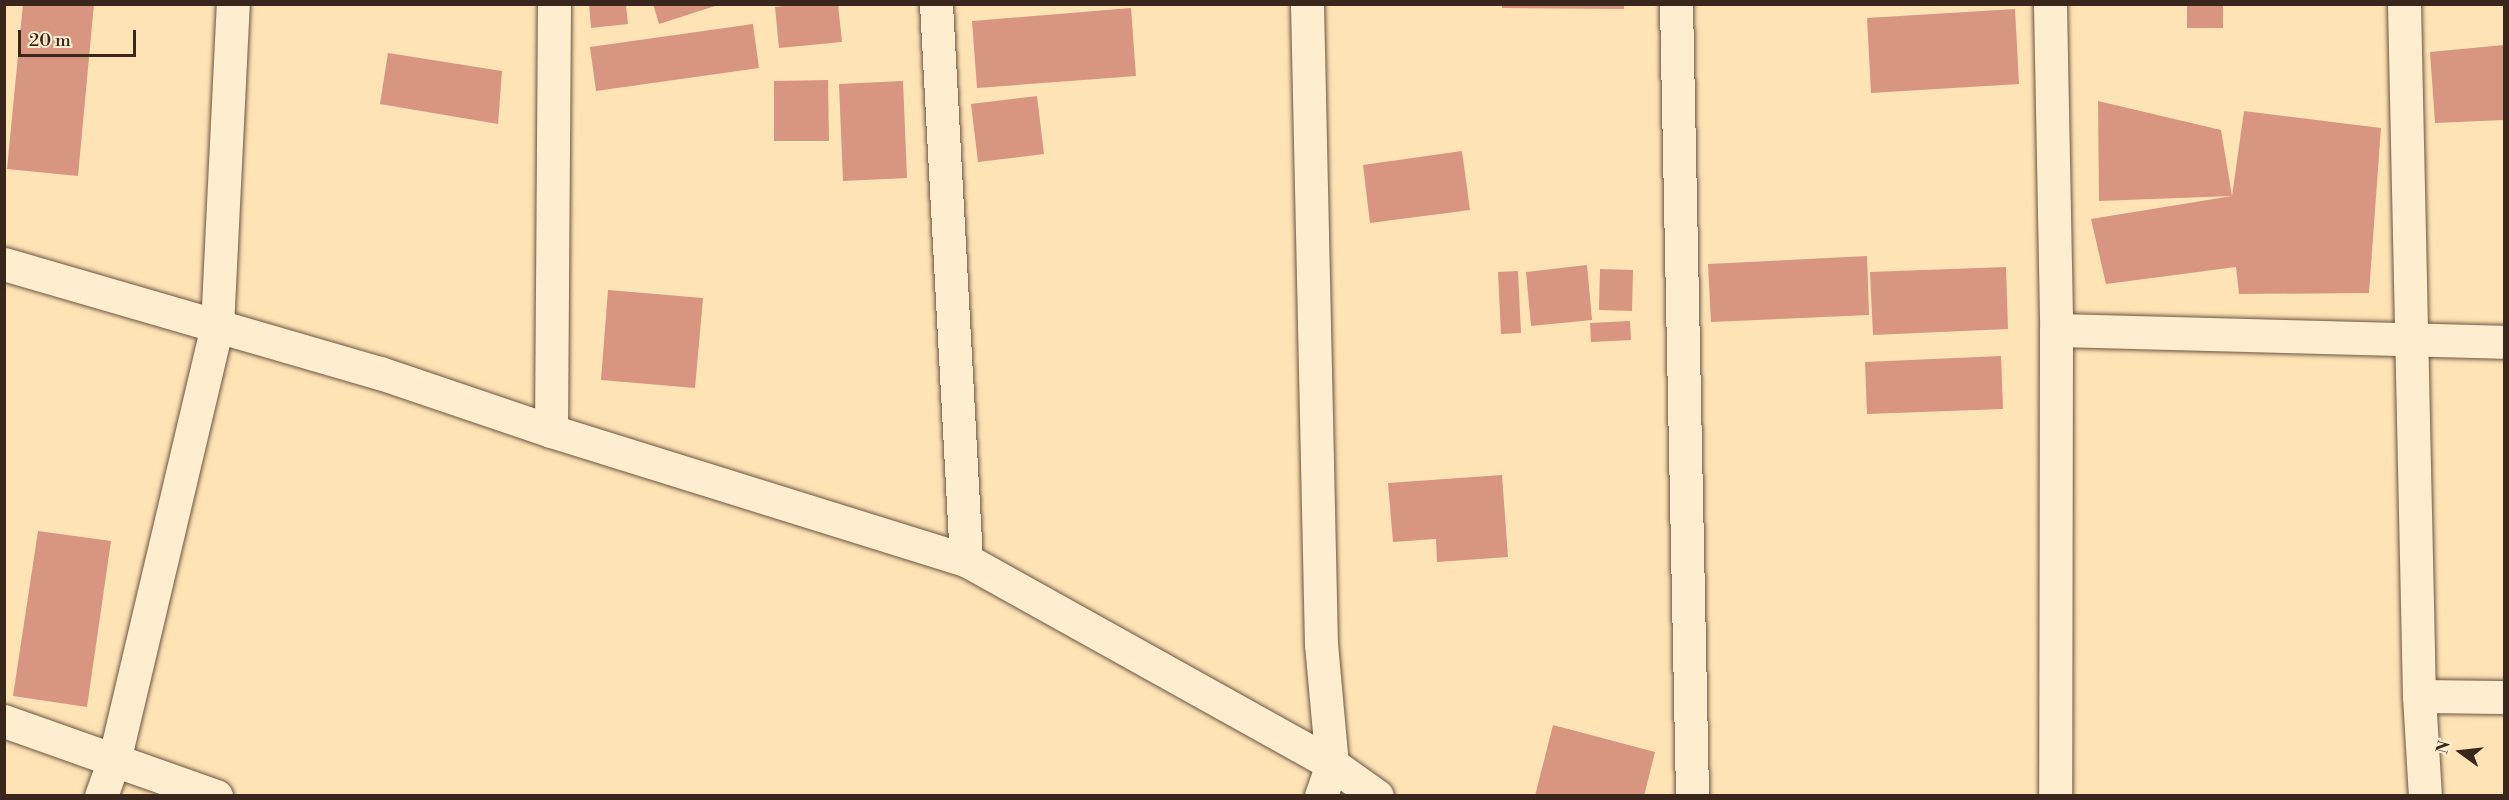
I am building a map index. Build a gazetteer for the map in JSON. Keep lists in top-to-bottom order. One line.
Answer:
{"scale_bar":"20 m","north":"left"}
